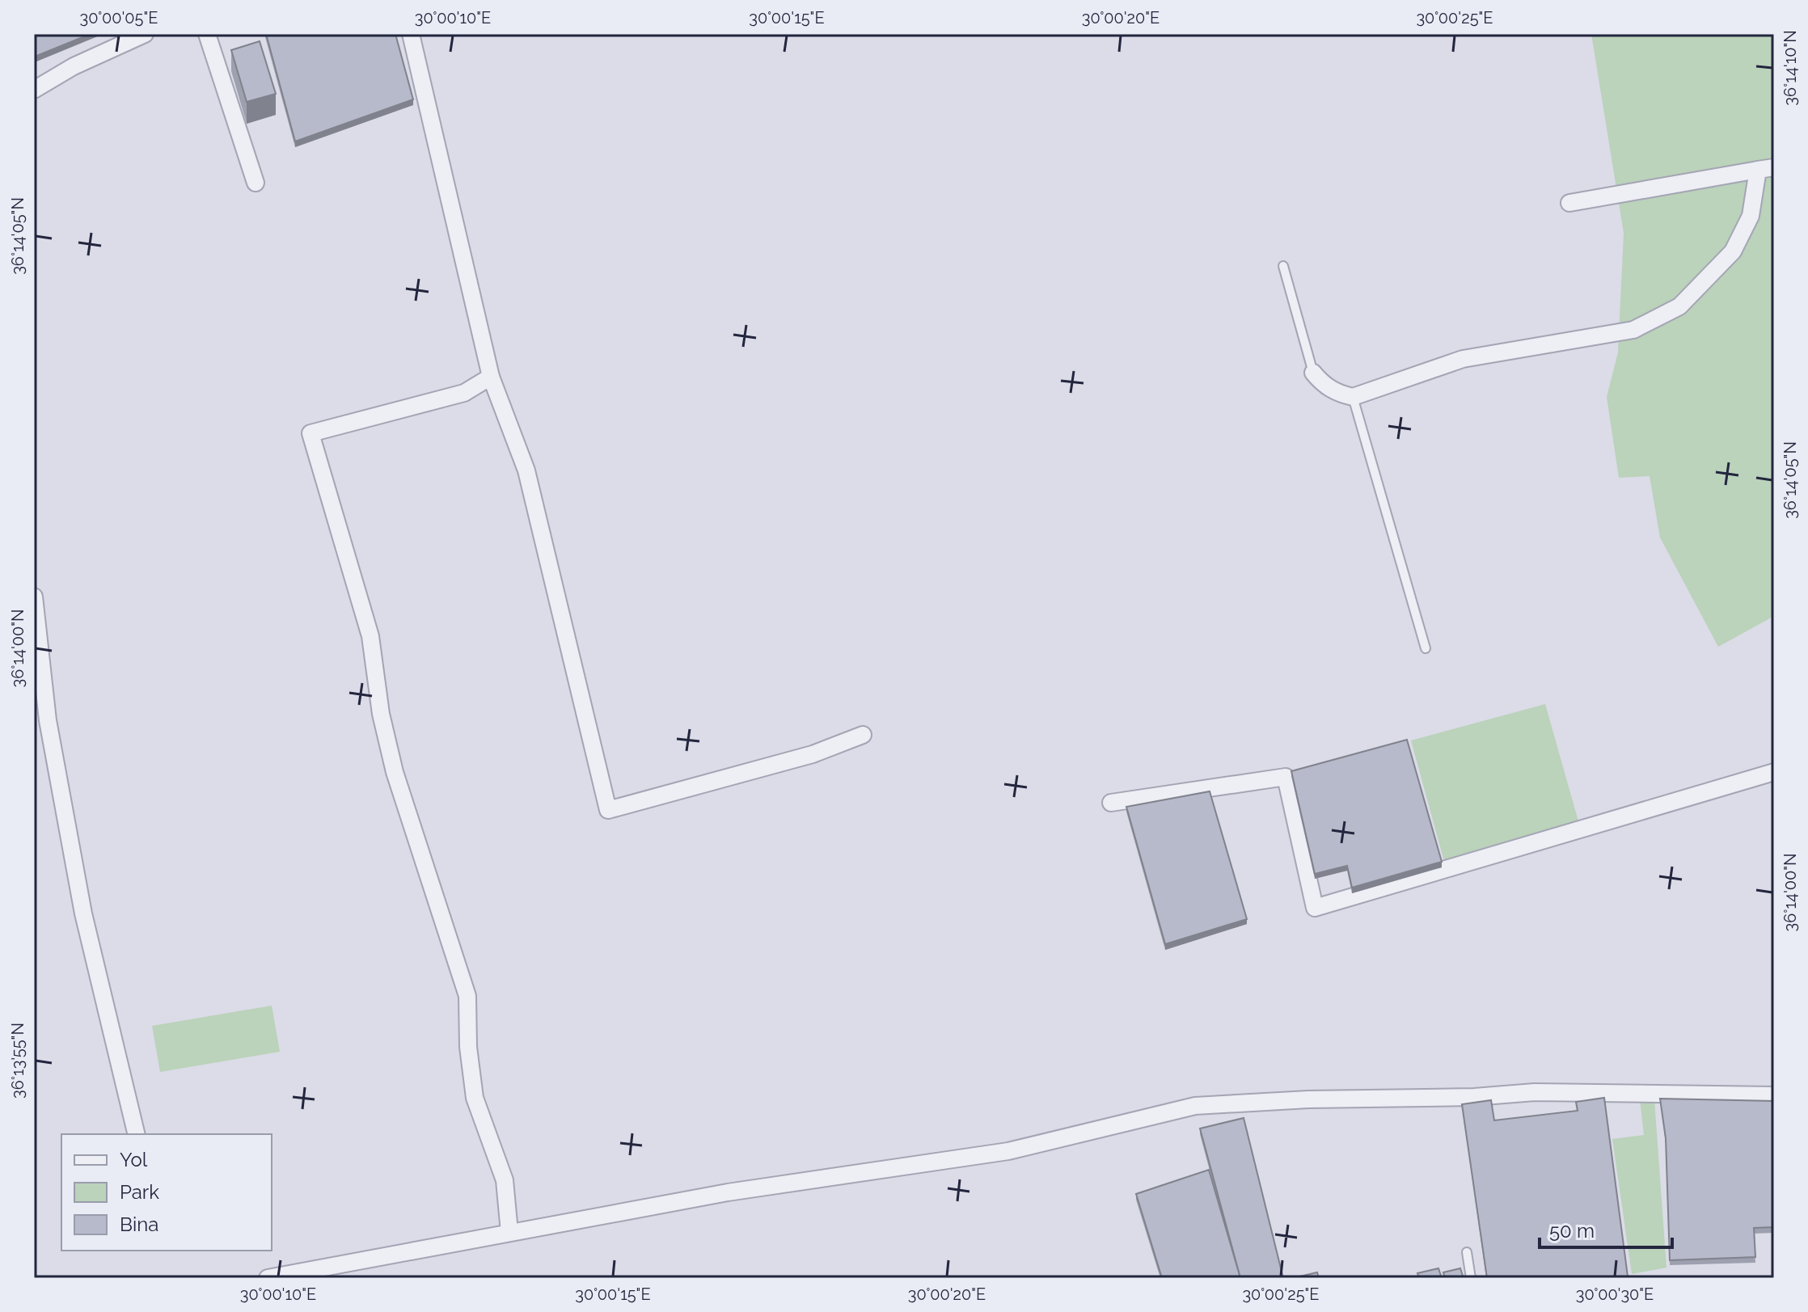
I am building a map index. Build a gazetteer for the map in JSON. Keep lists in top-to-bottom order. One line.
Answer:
{"legend":["Yol","Park","Bina"],"scale_bar":"50 m","coordinates":["30°00'05\"E","30°00'10\"E","30°00'15\"E","30°00'20\"E","30°00'25\"E","36°14'10\"N","36°14'05\"N","36°14'00\"N","36°13'55\"N","30°00'30\"E"]}
